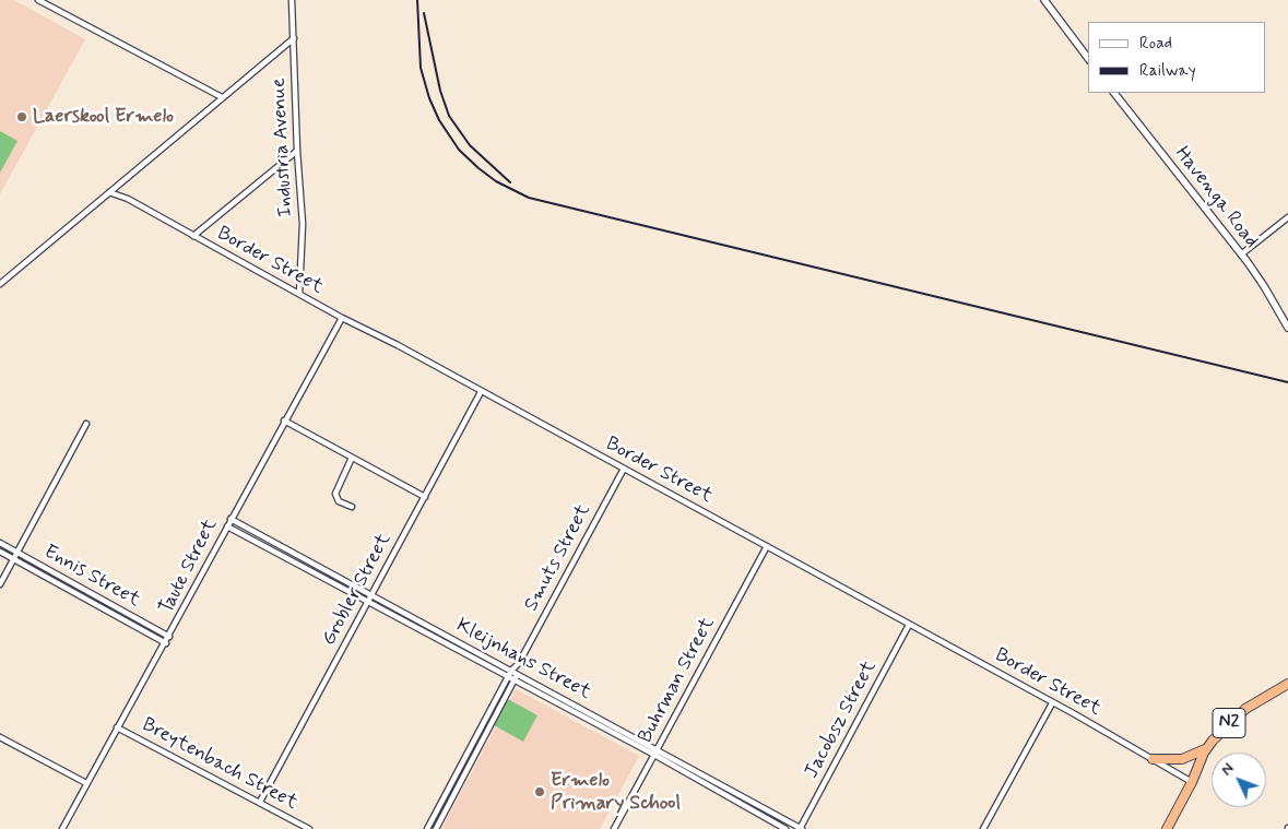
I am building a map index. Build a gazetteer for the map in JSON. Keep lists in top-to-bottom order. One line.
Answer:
{"streets":{"highway":["N2"],"street":["Industria Avenue","Havenga Road","Border Street","Smuts Street","Taute Street","Ennis Street","Grobler Street","Kleijnhans Street","Buhrman Street","Jacobsz Street","Breytenbach Street"]},"crossings":[["Industria Avenue","Border Street"],["Border Street","Smuts Street"],["Border Street","Taute Street"],["Border Street","Grobler Street"],["Border Street","Buhrman Street"],["Border Street","Jacobsz Street"],["Border Street","N2"],["Smuts Street","Kleijnhans Street"],["Taute Street","Ennis Street"],["Taute Street","Kleijnhans Street"],["Taute Street","Breytenbach Street"],["Grobler Street","Kleijnhans Street"],["Grobler Street","Breytenbach Street"],["Kleijnhans Street","Buhrman Street"],["Kleijnhans Street","Jacobsz Street"]],"places":["Laerskool Ermelo","Ermelo Primary School"],"legend":["Road","Railway"],"north":"top left"}
